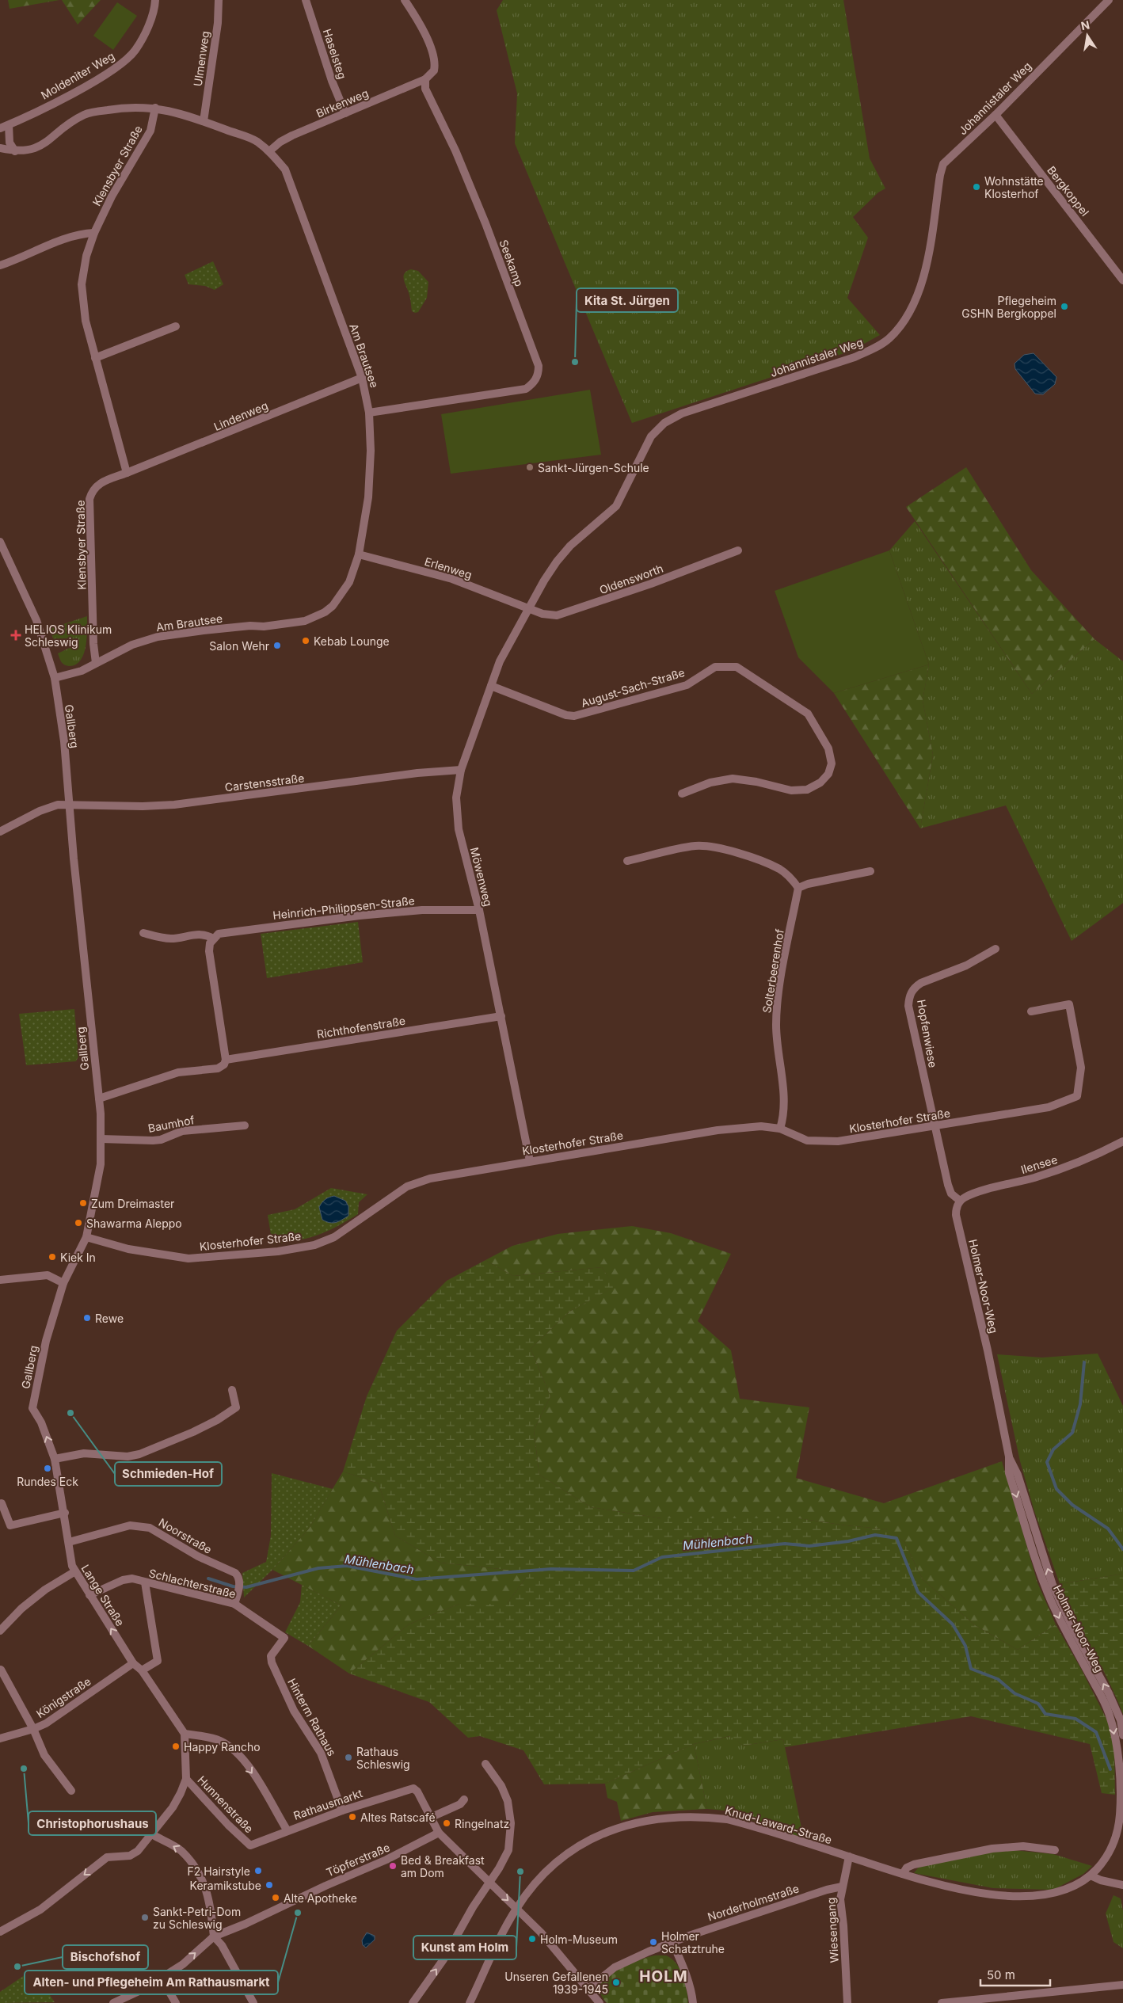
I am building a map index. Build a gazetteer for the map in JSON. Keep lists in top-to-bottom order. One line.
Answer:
{"streets":{"street":["Haselsteg","Ulmenweg","Moldeniter Weg","Johannistaler Weg","Birkenweg","Klensbyer Straße","Bergkoppel","Seekamp","Am Brautsee","Lindenweg","Erlenweg","Oldensworth","August-Sach-Straße","Gallberg","Carstensstraße","Möwenweg","Heinrich-Philippsen-Straße","Solterbeerenhof","Richthofenstraße","Hopfenwiese","Klosterhofer Straße","Baumhof","Ilensee","Holmer-Noor-Weg","Noorstraße","Schlachterstraße","Lange Straße","Königstraße","Hinterm Rathaus","Hunnenstraße","Rathausmarkt","Knud-Laward-Straße","Töpferstraße","Norderholmstraße","Wiesengang"]},"crossings":[["Haselsteg","Birkenweg"],["Ulmenweg","Am Brautsee"],["Johannistaler Weg","Bergkoppel"],["Johannistaler Weg","Erlenweg"],["Johannistaler Weg","Oldensworth"],["Johannistaler Weg","Möwenweg"],["Birkenweg","Seekamp"],["Birkenweg","Am Brautsee"],["Klensbyer Straße","Am Brautsee"],["Klensbyer Straße","Lindenweg"],["Seekamp","Am Brautsee"],["Am Brautsee","Lindenweg"],["Am Brautsee","Erlenweg"],["Am Brautsee","Gallberg"],["Erlenweg","Oldensworth"],["Erlenweg","Möwenweg"],["Oldensworth","Möwenweg"],["August-Sach-Straße","Möwenweg"],["Gallberg","Carstensstraße"],["Gallberg","Klosterhofer Straße"],["Gallberg","Baumhof"],["Gallberg","Lange Straße"],["Carstensstraße","Möwenweg"],["Möwenweg","Heinrich-Philippsen-Straße"],["Möwenweg","Richthofenstraße"],["Möwenweg","Klosterhofer Straße"],["Solterbeerenhof","Klosterhofer Straße"],["Hopfenwiese","Klosterhofer Straße"],["Ilensee","Holmer-Noor-Weg"],["Holmer-Noor-Weg","Knud-Laward-Straße"],["Noorstraße","Schlachterstraße"],["Noorstraße","Lange Straße"],["Schlachterstraße","Lange Straße"],["Schlachterstraße","Hinterm Rathaus"],["Lange Straße","Königstraße"],["Hinterm Rathaus","Rathausmarkt"],["Hunnenstraße","Rathausmarkt"],["Knud-Laward-Straße","Wiesengang"],["Norderholmstraße","Wiesengang"]],"one_way":["Lange Straße"],"districts":["HOLM"],"water":["Mühlenbach"],"places":{"other":["Wohnstätte Klosterhof","Pflegeheim GSHN Bergkoppel","Kita St. Jürgen","Sankt-Jürgen-Schule","Kebab Lounge","Salon Wehr","Zum Dreimaster","Shawarma Aleppo","Kiek In","Rewe","Schmieden-Hof","Rundes Eck","Happy Rancho","Rathaus Schleswig","Christophorushaus","Altes Ratscafé","Ringelnatz","Bed & Breakfast am Dom","F2 Hairstyle","Kunst am Holm","Keramikstube","Alte Apotheke","Alten- und Pflegeheim Am Rathausmarkt","Sankt-Petri-Dom zu Schleswig","Holm-Museum","Holmer Schatztruhe","Bischofshof","Unseren Gefallenen 1939-1945"],"health":["HELIOS Klinikum Schleswig"]},"scale_bar":"50 m","north":"top"}
